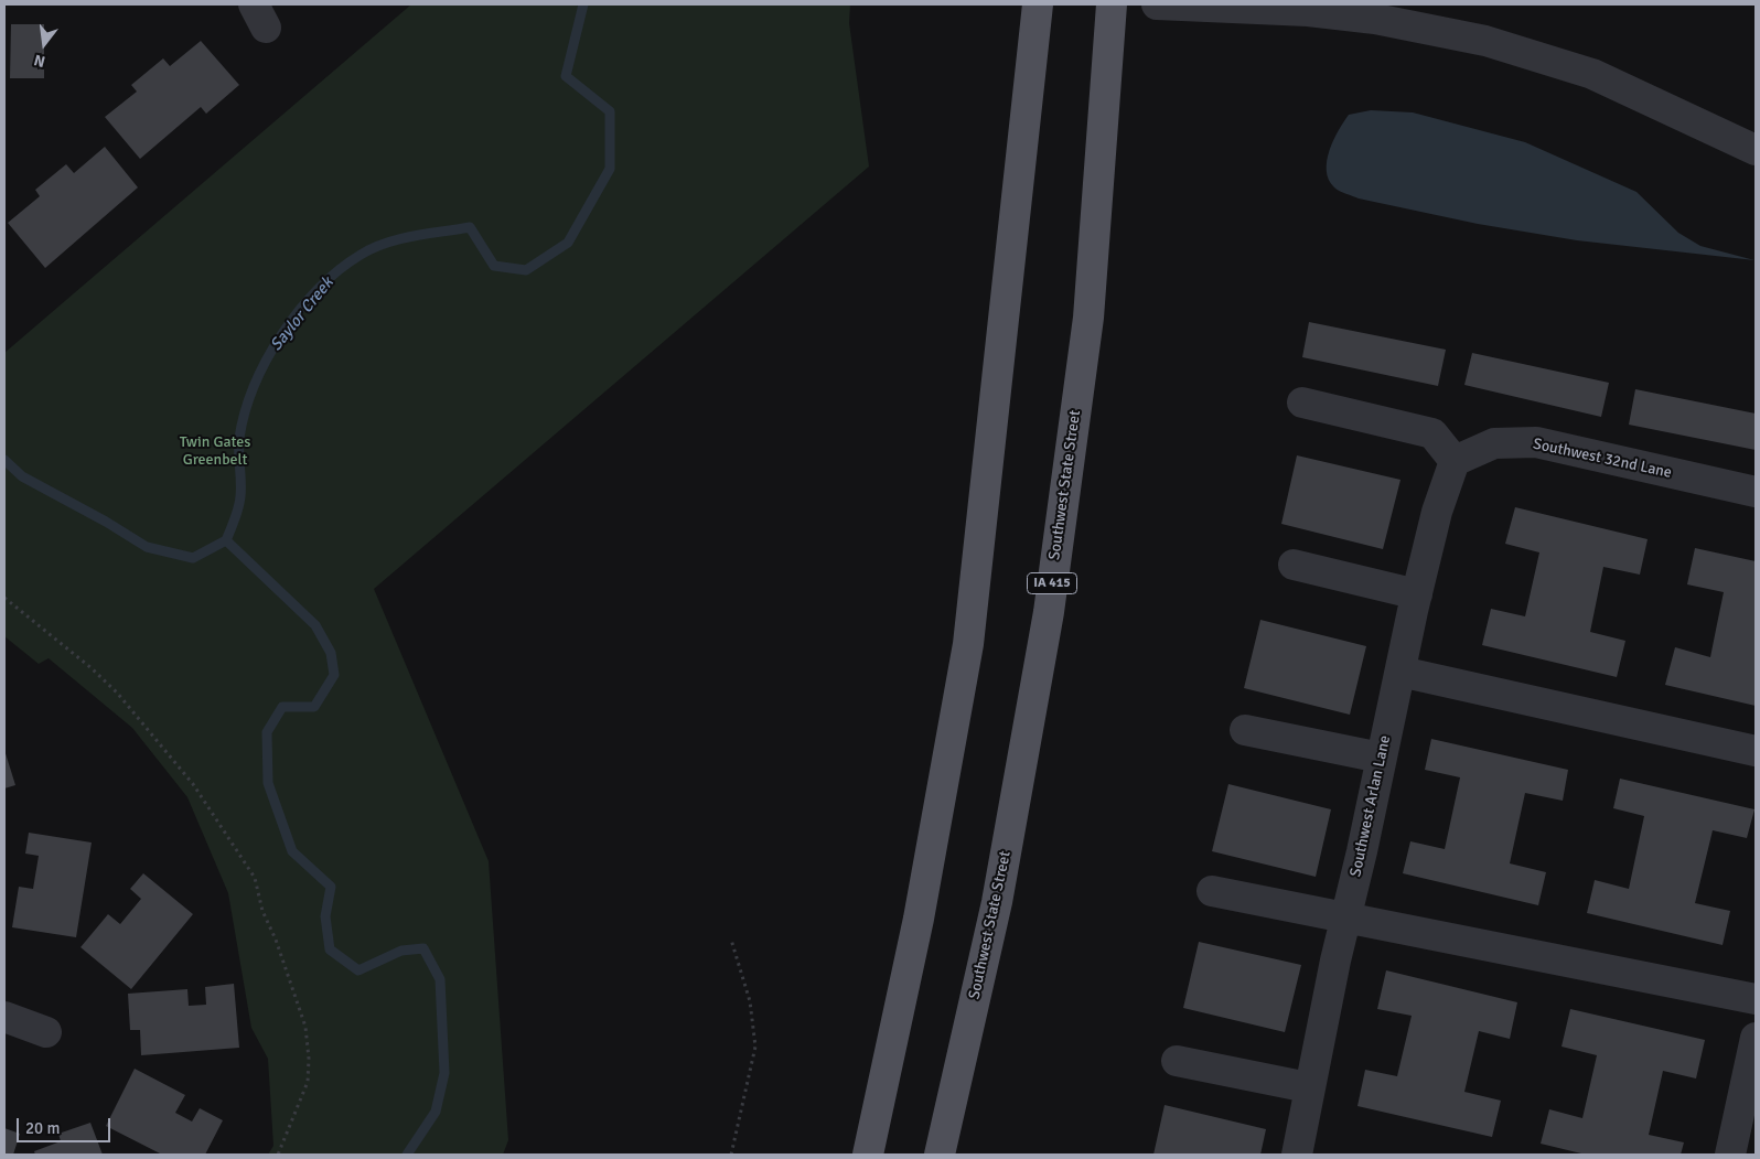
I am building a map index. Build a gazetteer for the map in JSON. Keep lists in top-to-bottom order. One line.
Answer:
{"streets":{"main road":["Southwest State Street","IA 415"],"street":["Southwest 32nd Lane","Southwest Arlan Lane"]},"crossings":[["Southwest 32nd Lane","Southwest Arlan Lane"]],"water":["Saylor Creek"],"parks":["Twin Gates Greenbelt"],"scale_bar":"20 m","north":"bottom"}
